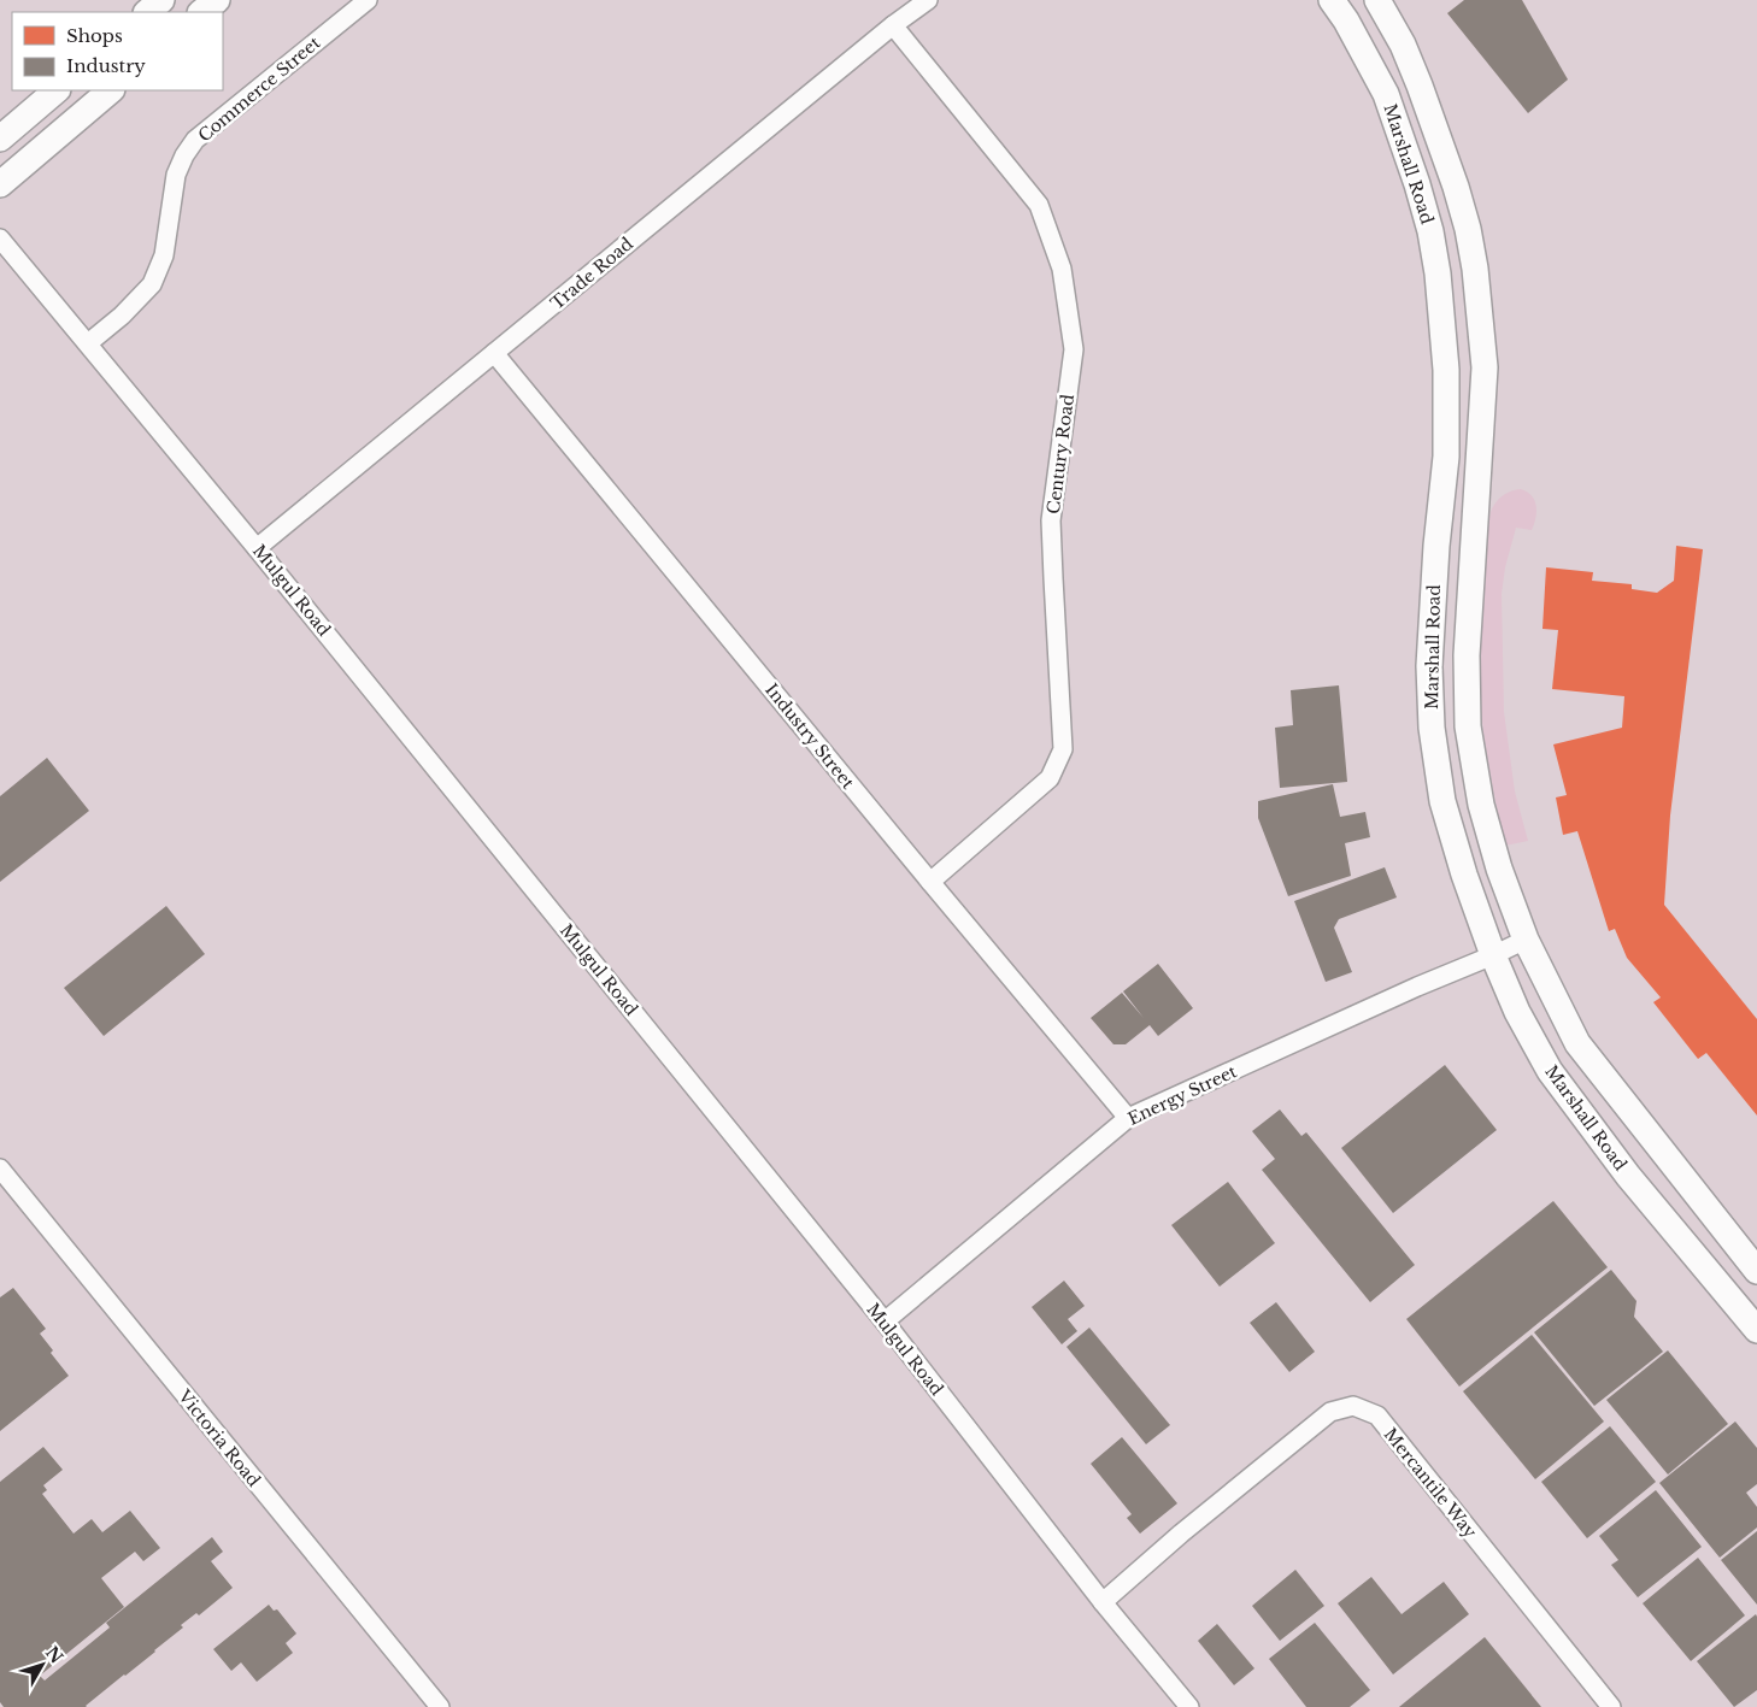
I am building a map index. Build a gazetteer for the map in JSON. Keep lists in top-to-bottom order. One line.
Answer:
{"streets":{"main road":["Marshall Road"],"street":["Commerce Street","Trade Road","Century Road","Mulgul Road","Industry Street","Energy Street","Victoria Road","Mercantile Way"]},"crossings":[["Commerce Street","Mulgul Road"],["Marshall Road","Energy Street"],["Trade Road","Century Road"],["Trade Road","Mulgul Road"],["Trade Road","Industry Street"],["Century Road","Industry Street"],["Mulgul Road","Energy Street"],["Mulgul Road","Mercantile Way"],["Industry Street","Energy Street"]],"legend":["Shops","Industry"],"north":"top right"}
